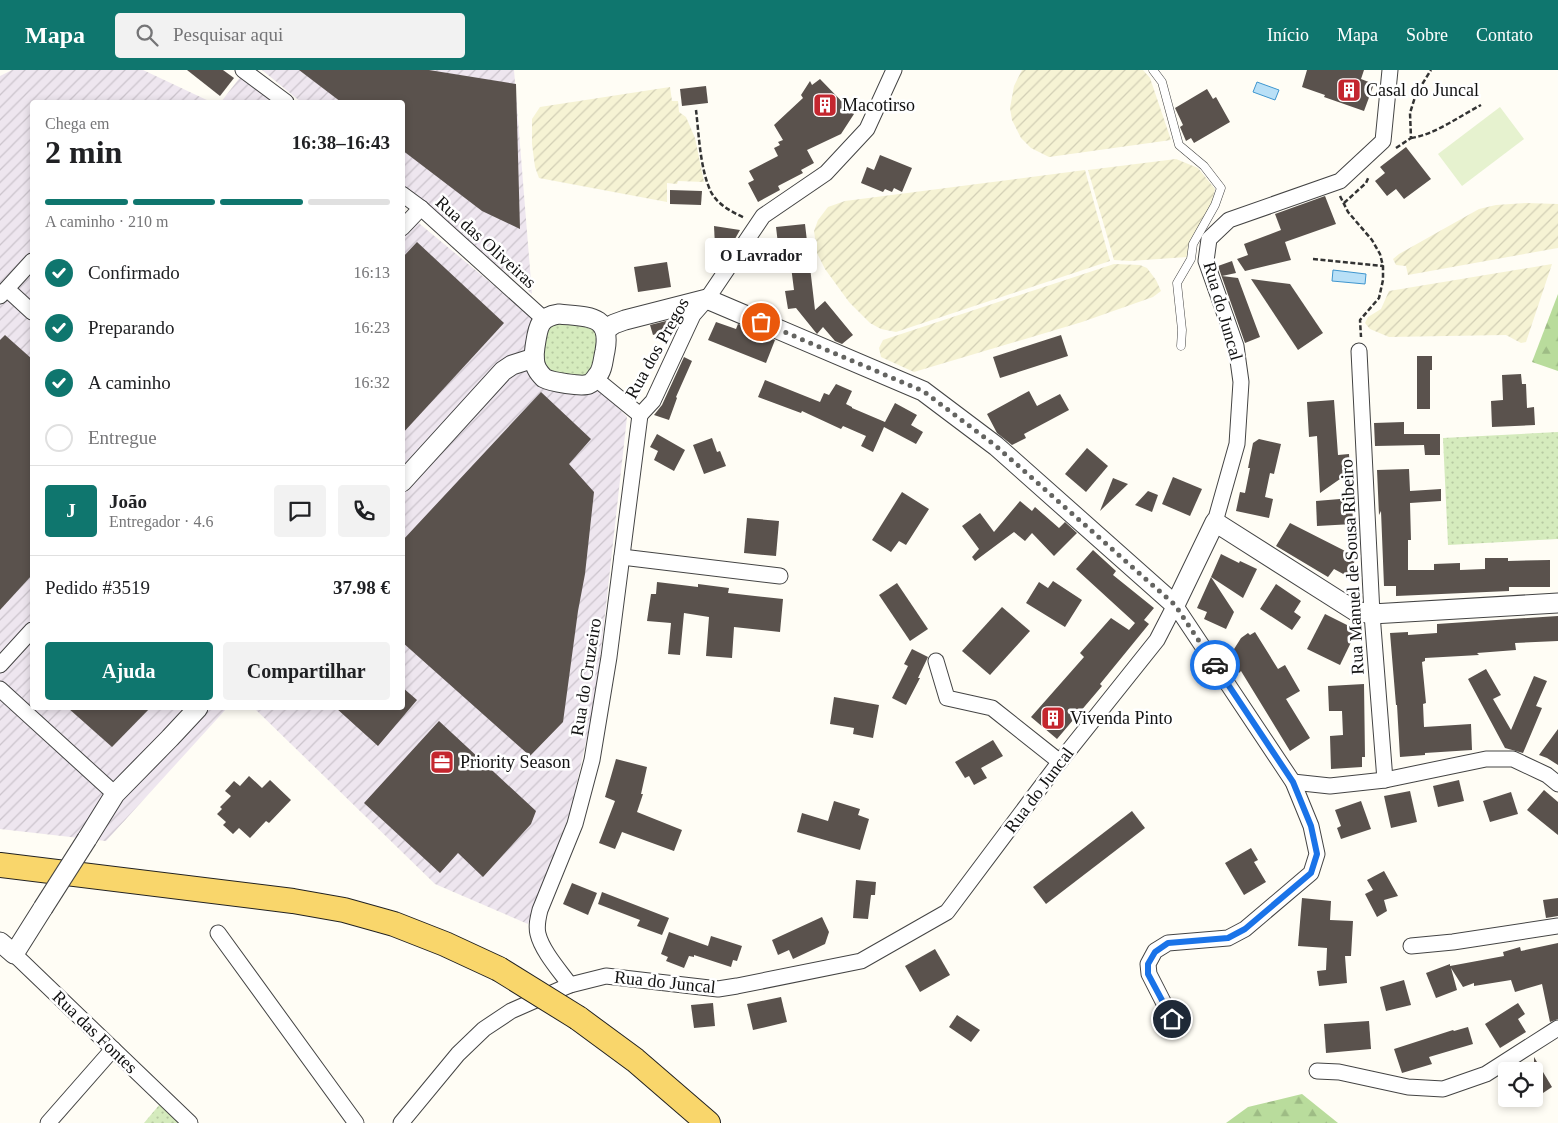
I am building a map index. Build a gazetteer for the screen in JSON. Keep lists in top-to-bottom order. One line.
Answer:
{"streets":{"street":["Rua das Oliveiras","Rua do Juncal","Rua dos Pregos","Rua Manuel de Sousa Ribeiro","Rua do Cruzeiro","Rua das Fontes"]},"crossings":[["Rua do Juncal","Rua do Cruzeiro"],["Rua dos Pregos","Rua do Cruzeiro"]],"places":{"building":["Casal do Juncal","Macotirso","Vivenda Pinto"],"other":["O Lavrador"],"office":["Priority Season"]},"page":{"header":"Mapa","search":"Pesquisar aqui","nav":["Início","Mapa","Sobre","Contato"],"heading":["2 min","Chega em","16:38–16:43"],"panel":["João","Entregador · 4.6","Pedido #3519","37.98 €"],"bar":"A caminho · 210 m","bubble":"O Lavrador","list":[["Confirmado","16:13"],["Preparando","16:23"],["A caminho","16:32"],"Entregue"],"round":"J","buttons":["Ajuda","Compartilhar"]}}
